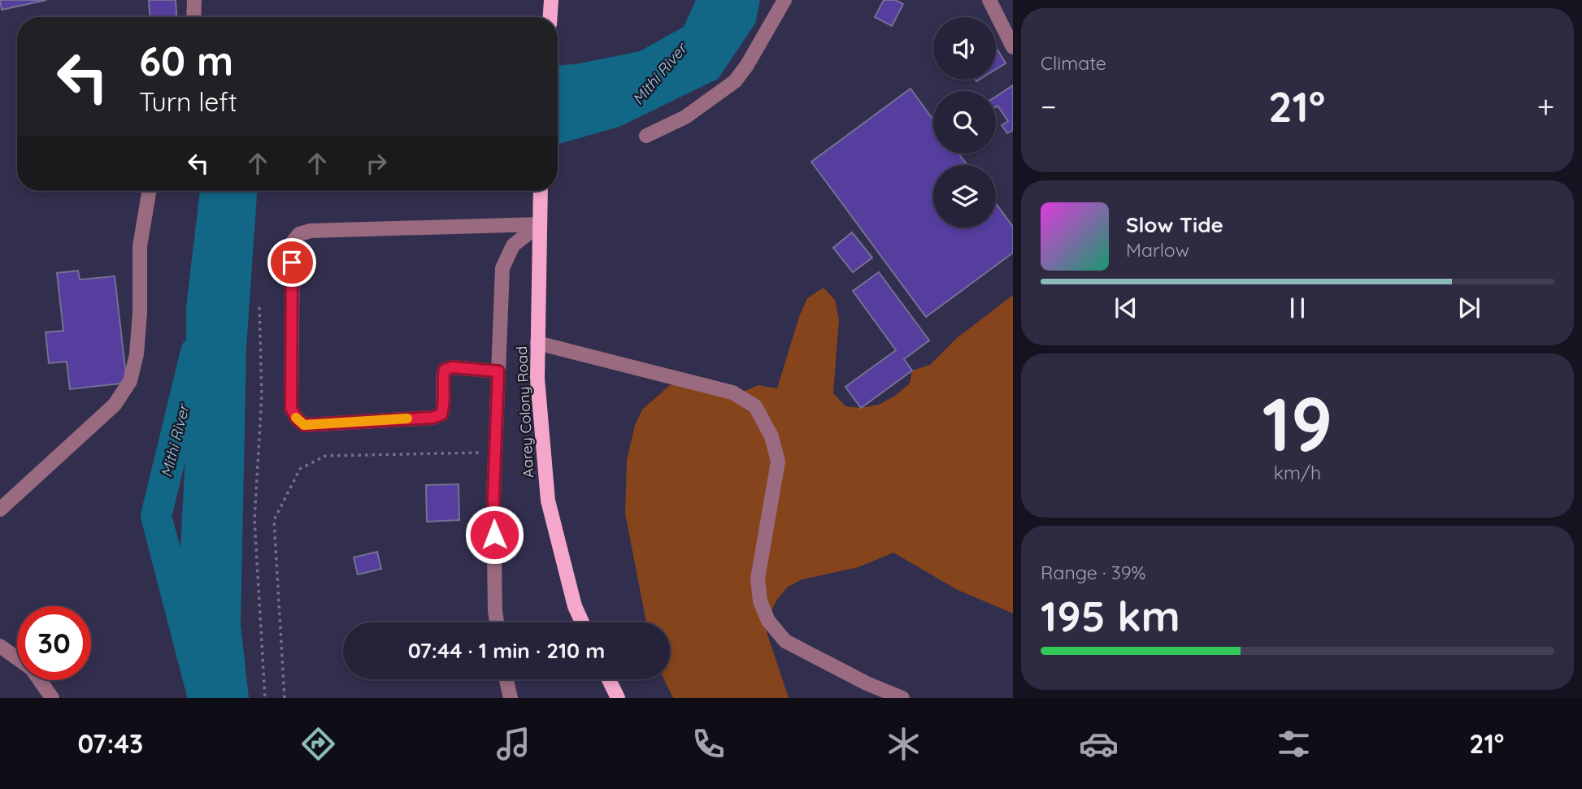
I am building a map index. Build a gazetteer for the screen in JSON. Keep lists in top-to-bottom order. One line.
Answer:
{"streets":{"main road":["Aarey Colony Road"]},"water":["Mithi River"],"page":{"tile":["Climate",["19","km/h"],["Range · 39%","195 km"]],"turn":["60 m","Turn left"],"heat":["−","21°","+"],"song":["Slow Tide","Marlow"],"limit":"30","trip":"07:44 · 1 min · 210 m","tabs":["07:43","21°"]}}
